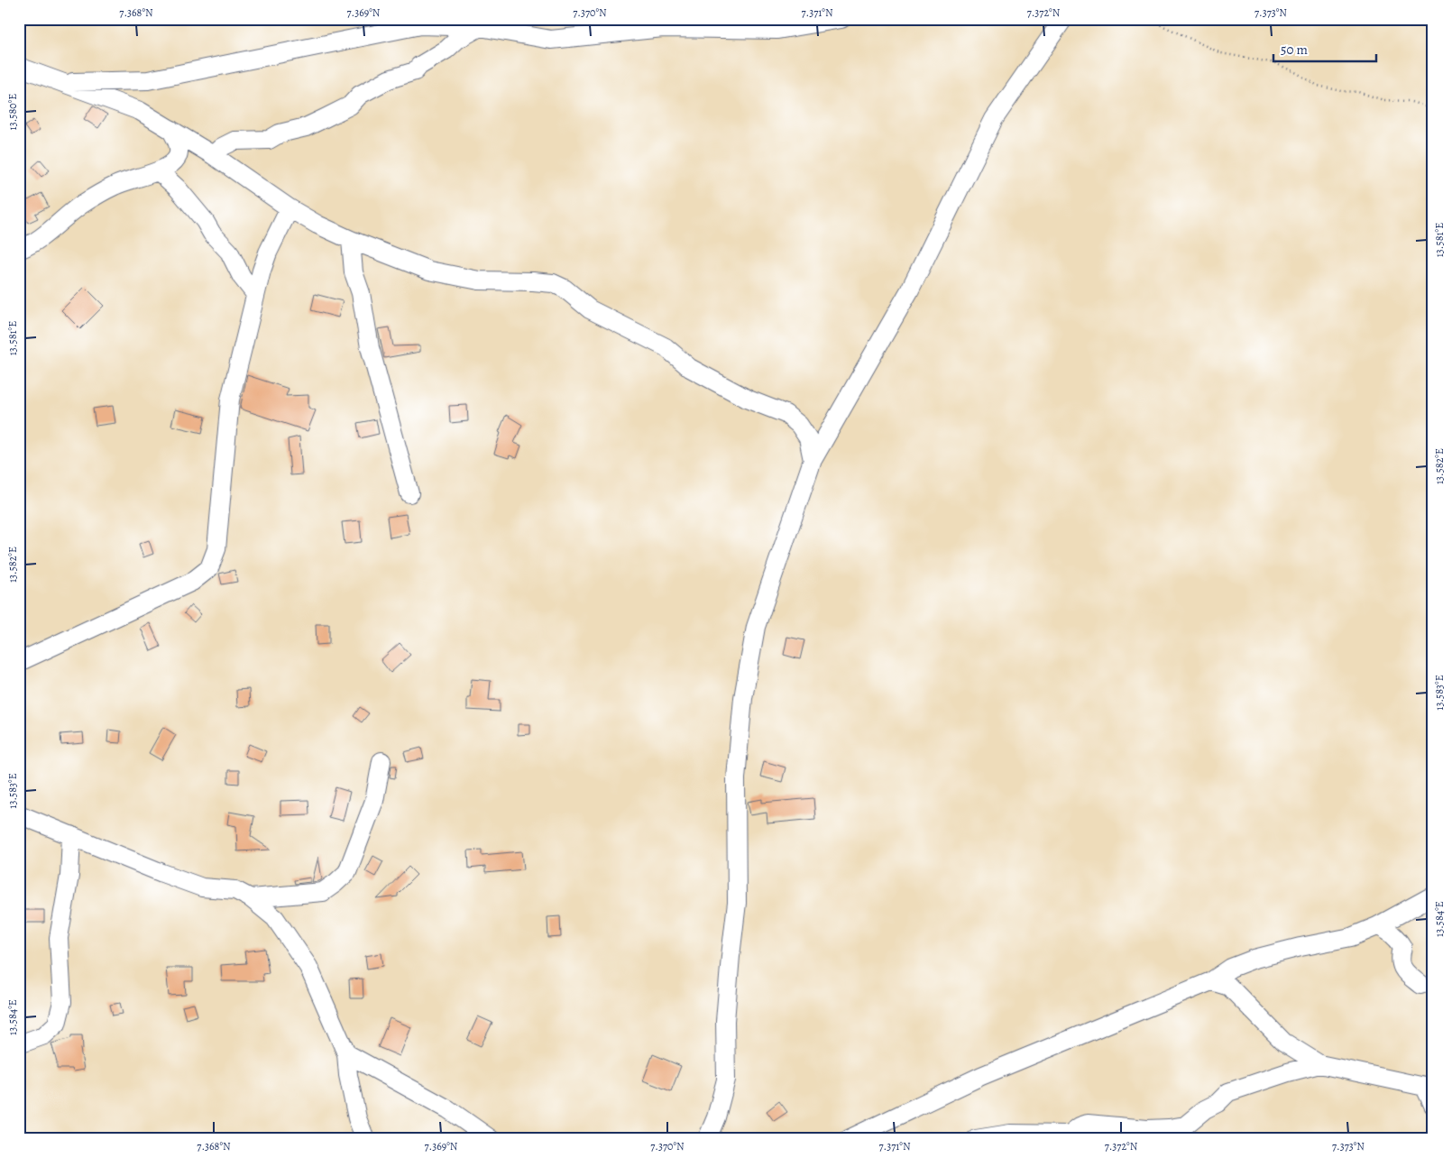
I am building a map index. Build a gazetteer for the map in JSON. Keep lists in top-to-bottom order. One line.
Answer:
{"scale_bar":"50 m","coordinates":["7.368°N","7.369°N","7.370°N","7.371°N","7.372°N","7.373°N","13.580°E","13.581°E","13.582°E","13.583°E","13.584°E"]}
